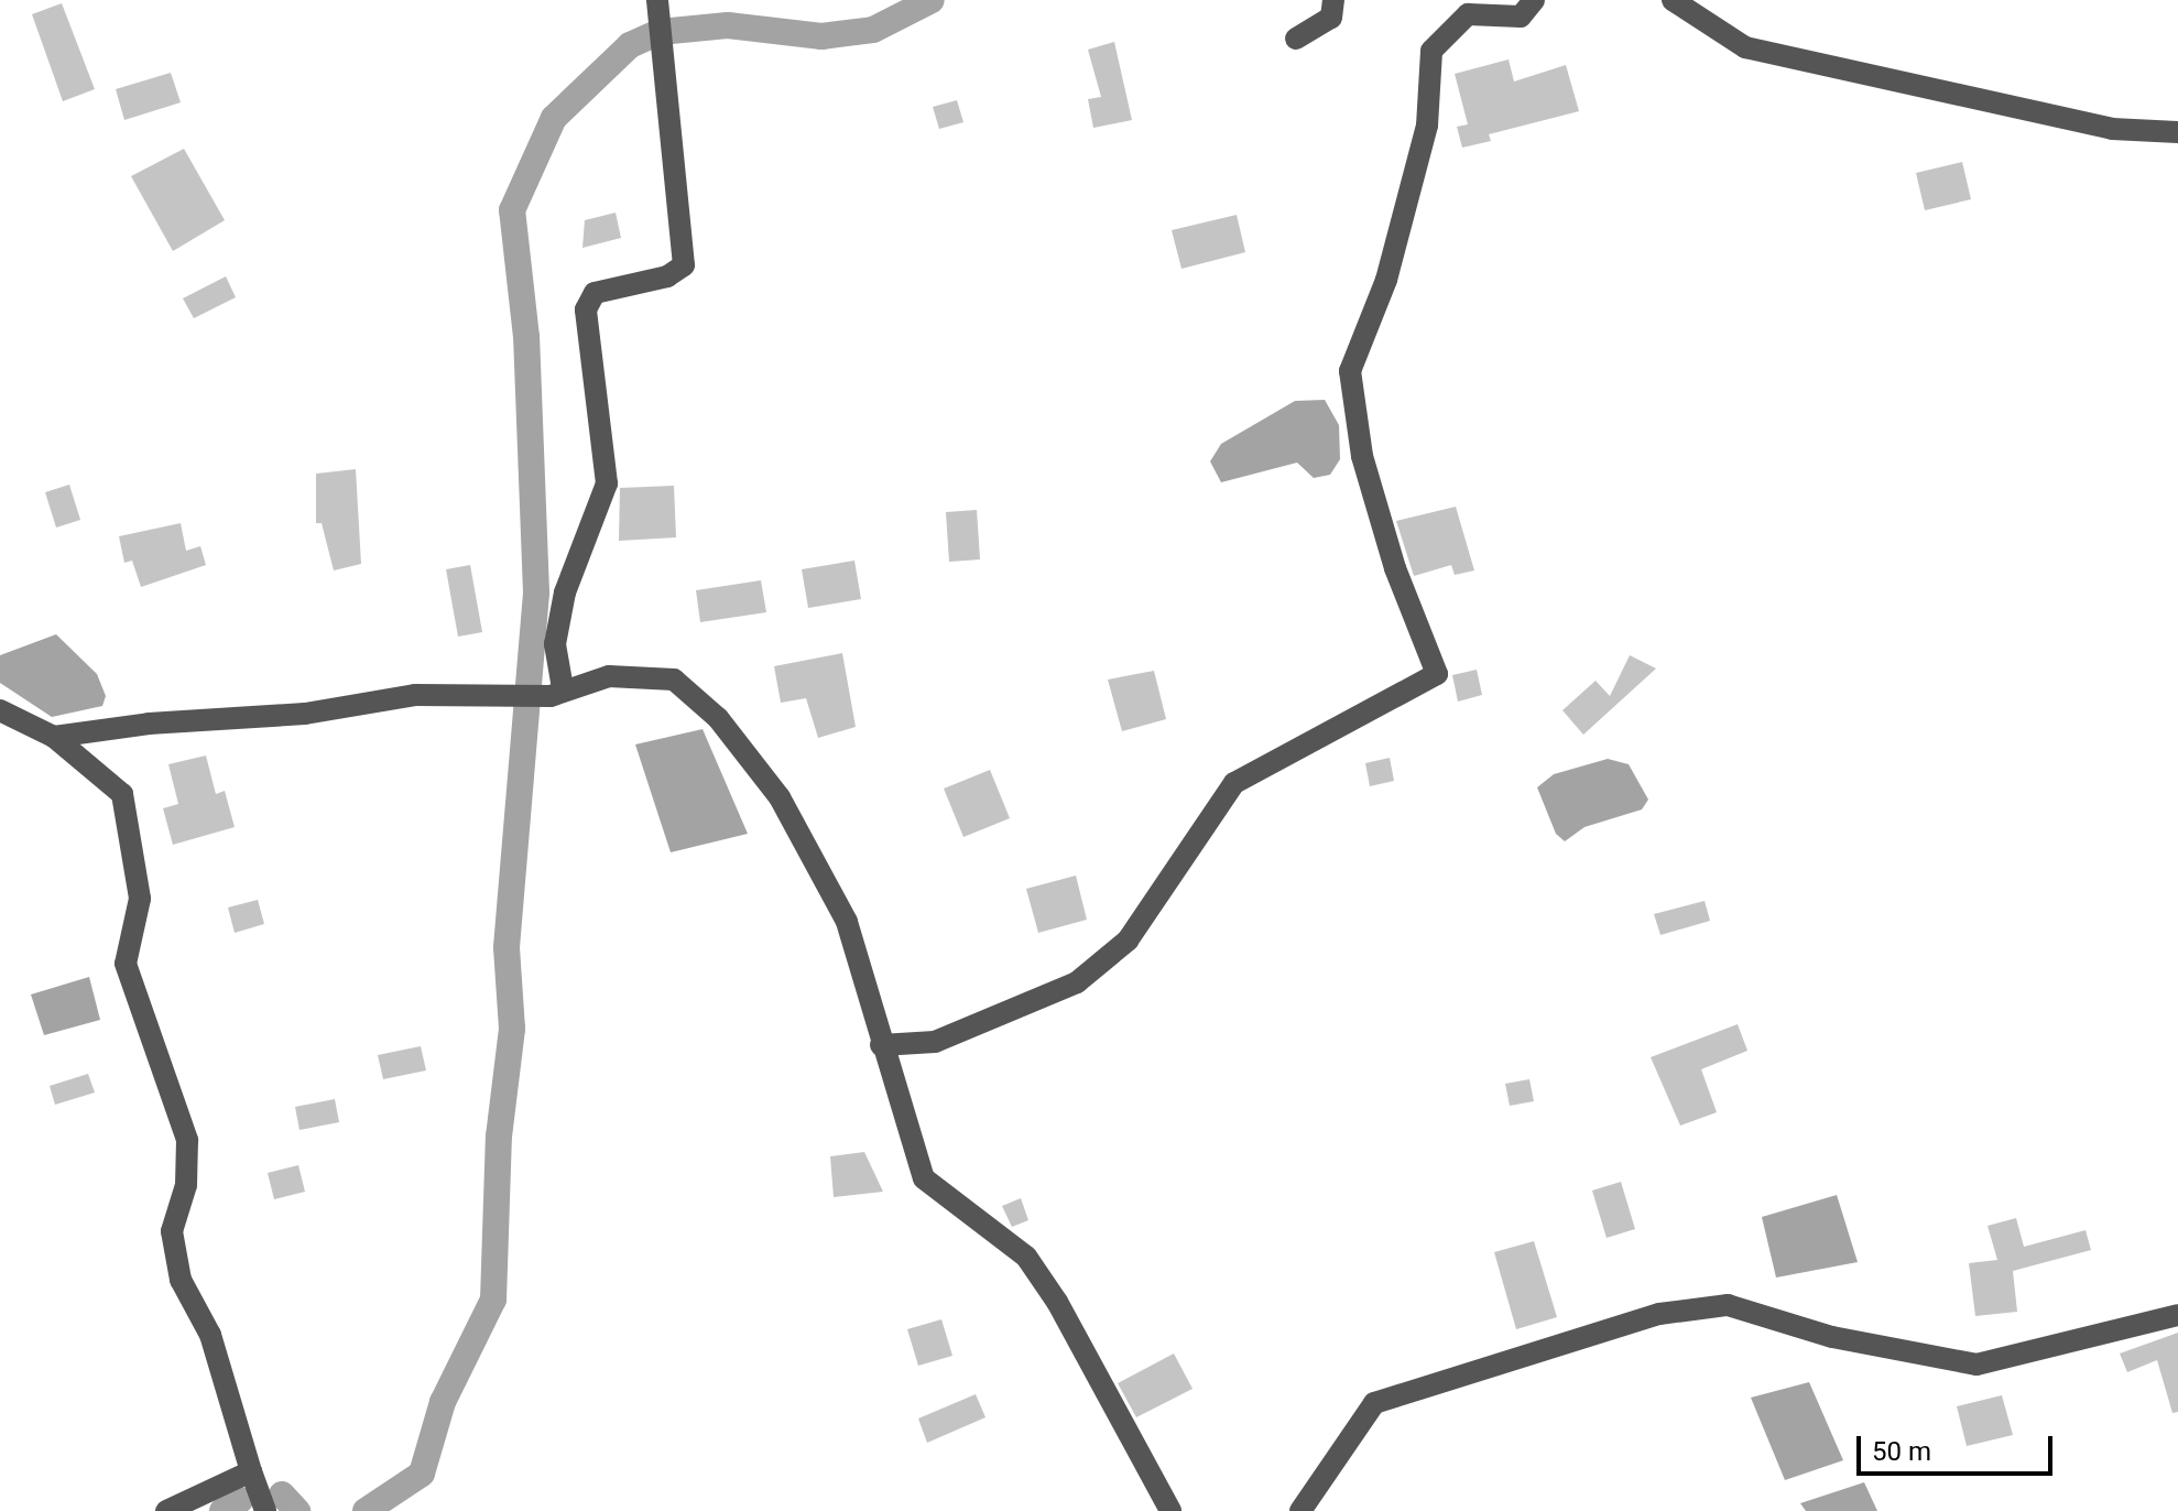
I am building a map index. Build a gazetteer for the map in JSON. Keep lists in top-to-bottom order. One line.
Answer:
{"scale_bar":"50 m"}
